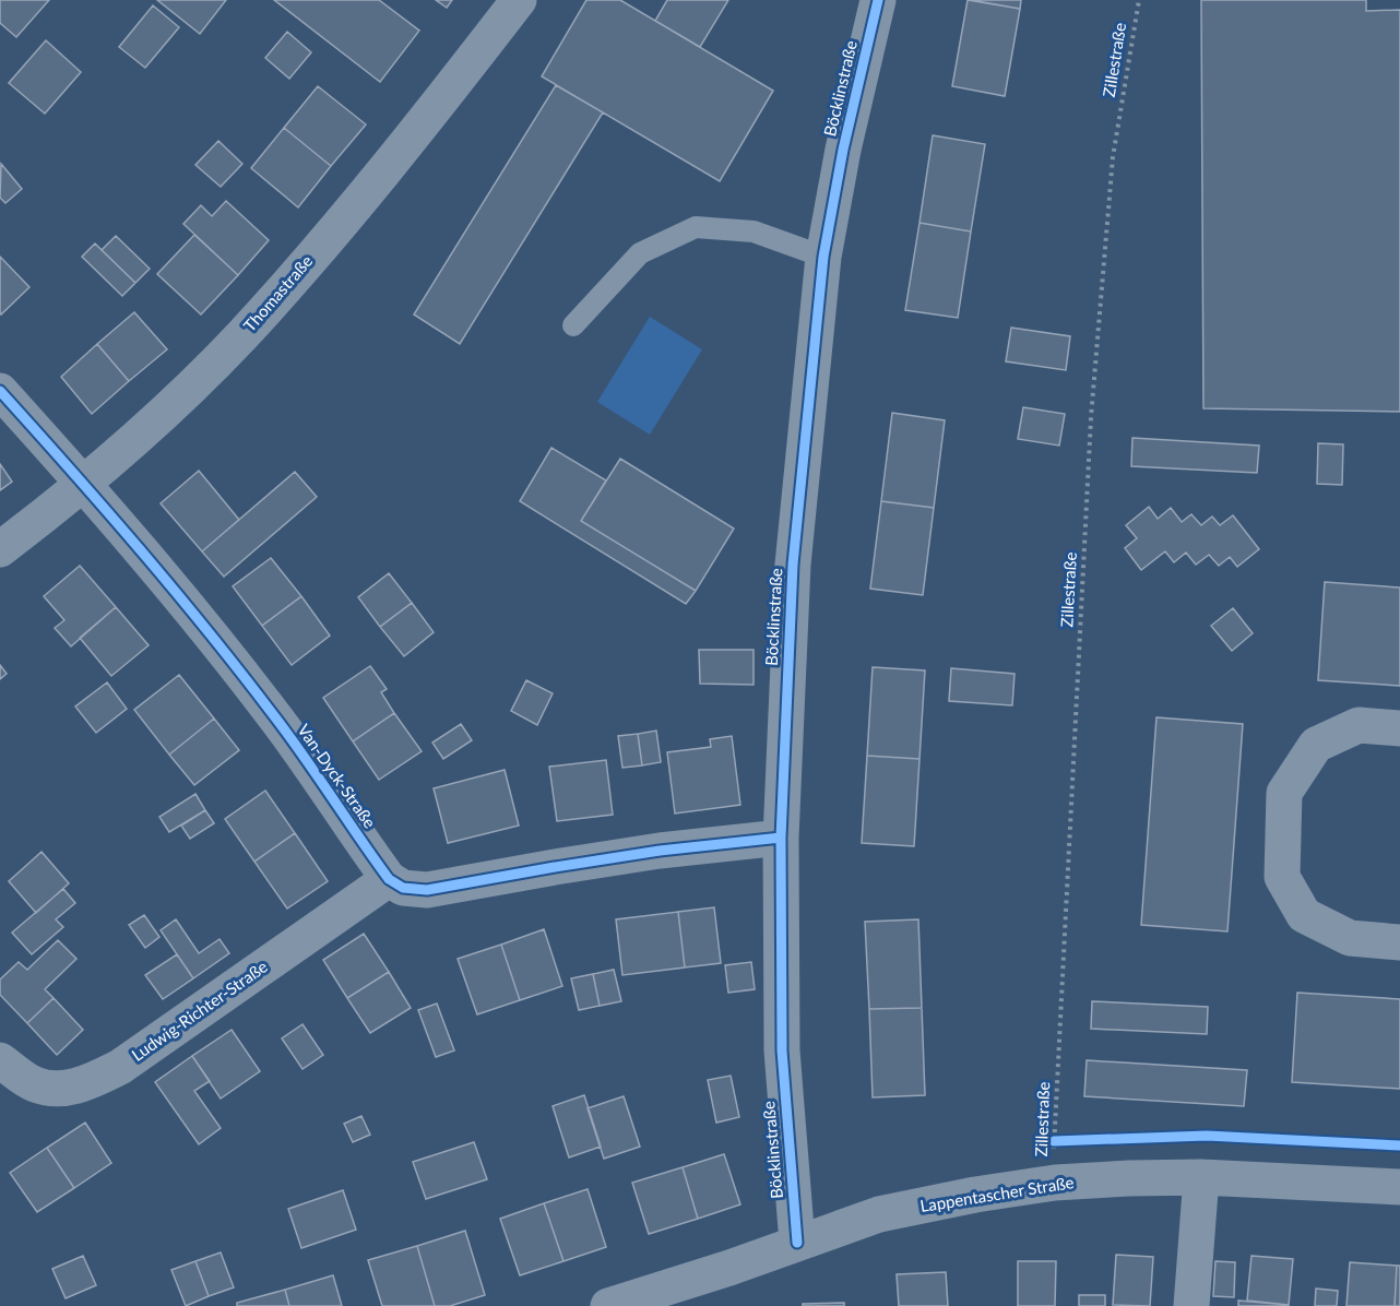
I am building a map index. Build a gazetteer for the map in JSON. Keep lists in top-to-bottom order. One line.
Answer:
{"streets":{"street":["Böcklinstraße","Thomastraße","Van-Dyck-Straße","Ludwig-Richter-Straße","Lappentascher Straße"],"cycle path":["Zillestraße"]},"crossings":[["Zillestraße","Lappentascher Straße"],["Böcklinstraße","Lappentascher Straße"],["Thomastraße","Van-Dyck-Straße"],["Van-Dyck-Straße","Ludwig-Richter-Straße"]]}
